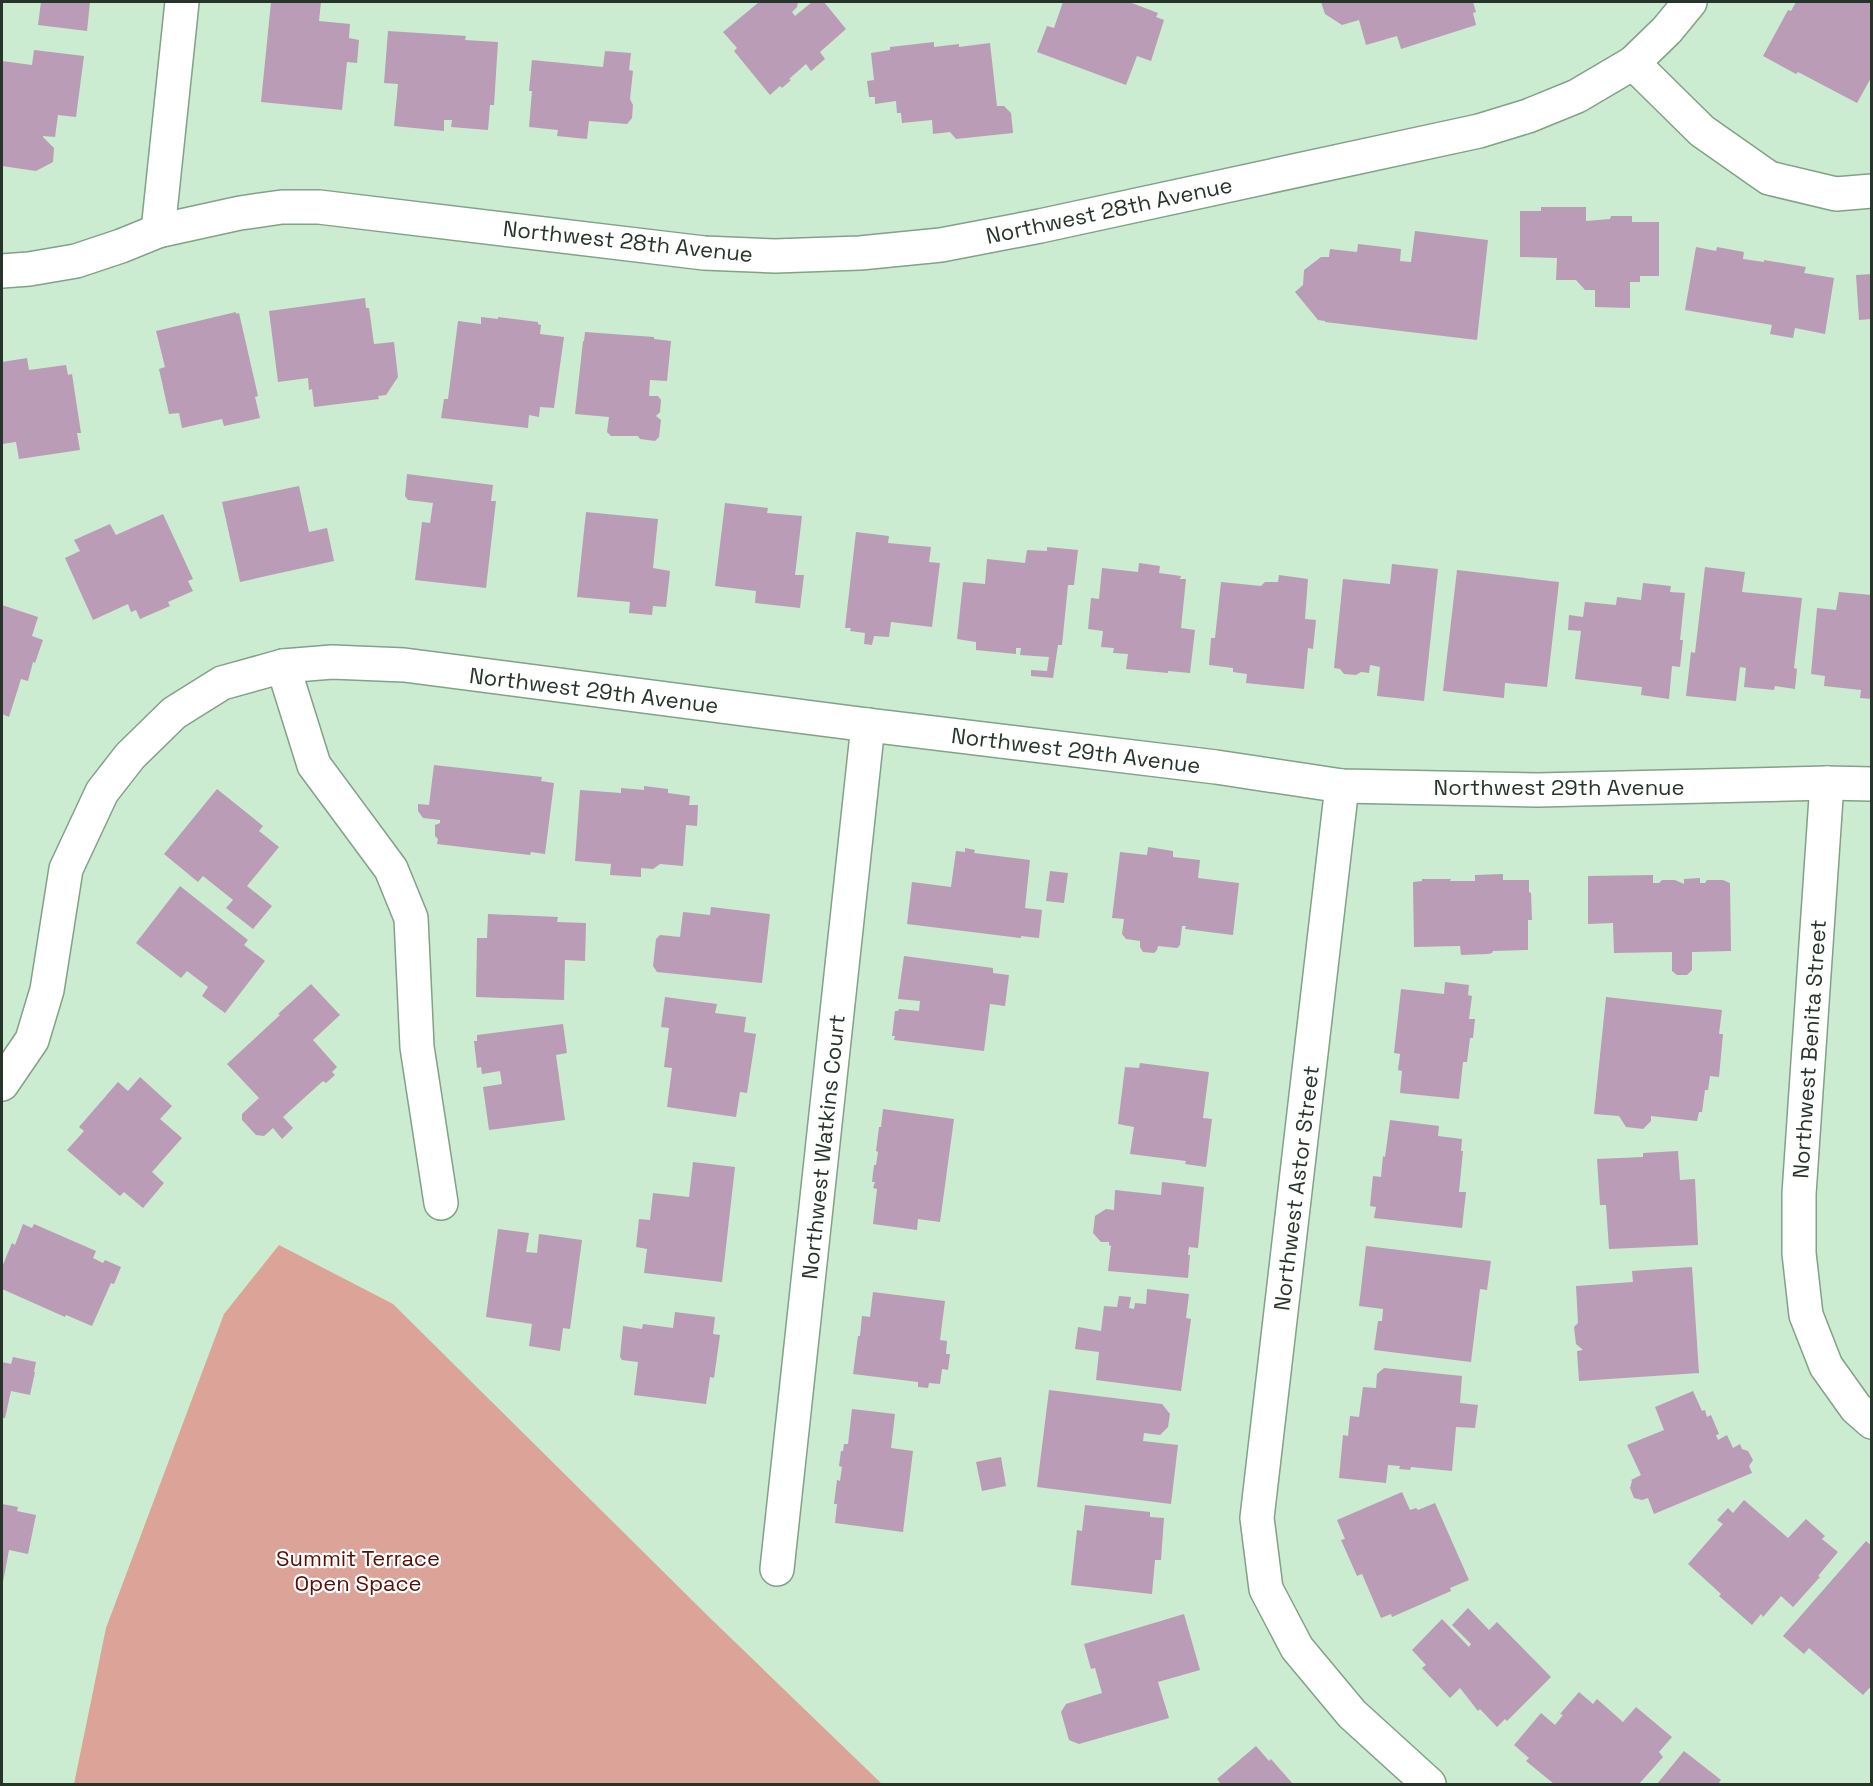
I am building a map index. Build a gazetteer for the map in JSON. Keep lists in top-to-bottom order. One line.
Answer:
{"streets":{"street":["Northwest 28th Avenue","Northwest 29th Avenue","Northwest Benita Street","Northwest Watkins Court","Northwest Astor Street"]},"crossings":[["Northwest 29th Avenue","Northwest Benita Street"],["Northwest 29th Avenue","Northwest Watkins Court"],["Northwest 29th Avenue","Northwest Astor Street"]],"parks":["Summit Terrace Open Space"]}
